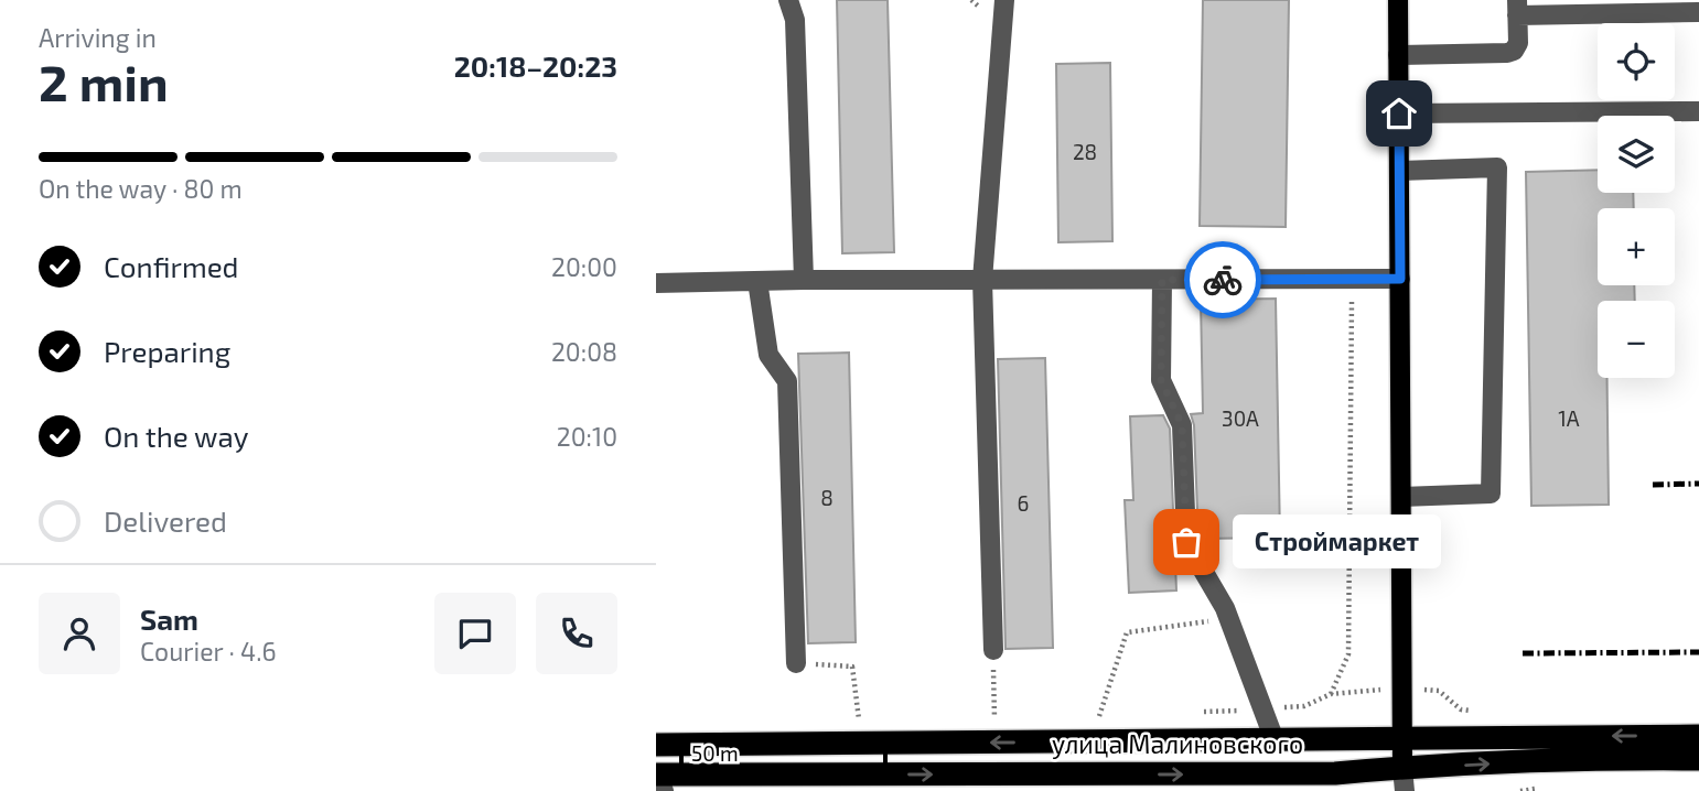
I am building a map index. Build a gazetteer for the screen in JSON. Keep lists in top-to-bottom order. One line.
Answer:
{"streets":{"highway":["улица Малиновского"]},"places":["Строймаркет"],"house_numbers":["28","30А","1А","8","6"],"scale_bar":"50 m","page":{"heading":["2 min","Arriving in","20:18–20:23"],"panel":["Sam","Courier · 4.6"],"map_buttons":["+","−"],"bar":"On the way · 80 m","list":[["Confirmed","20:00"],["Preparing","20:08"],["On the way","20:10"],"Delivered"],"bubble":"Строймаркет","scale":"50 m"}}
